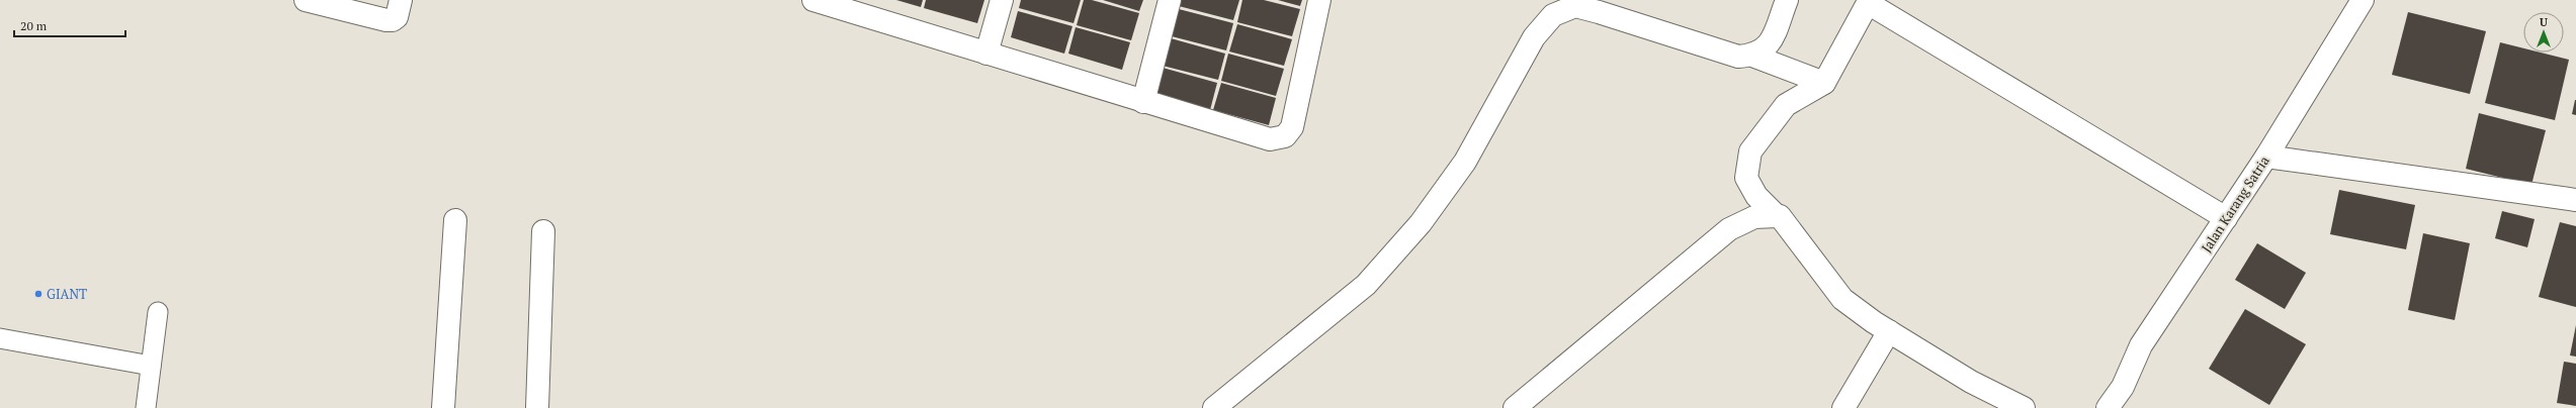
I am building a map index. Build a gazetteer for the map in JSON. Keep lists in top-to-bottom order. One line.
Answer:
{"streets":{"street":["Jalan Karang Satria"]},"places":["GIANT"],"scale_bar":"20 m","north":"top"}
